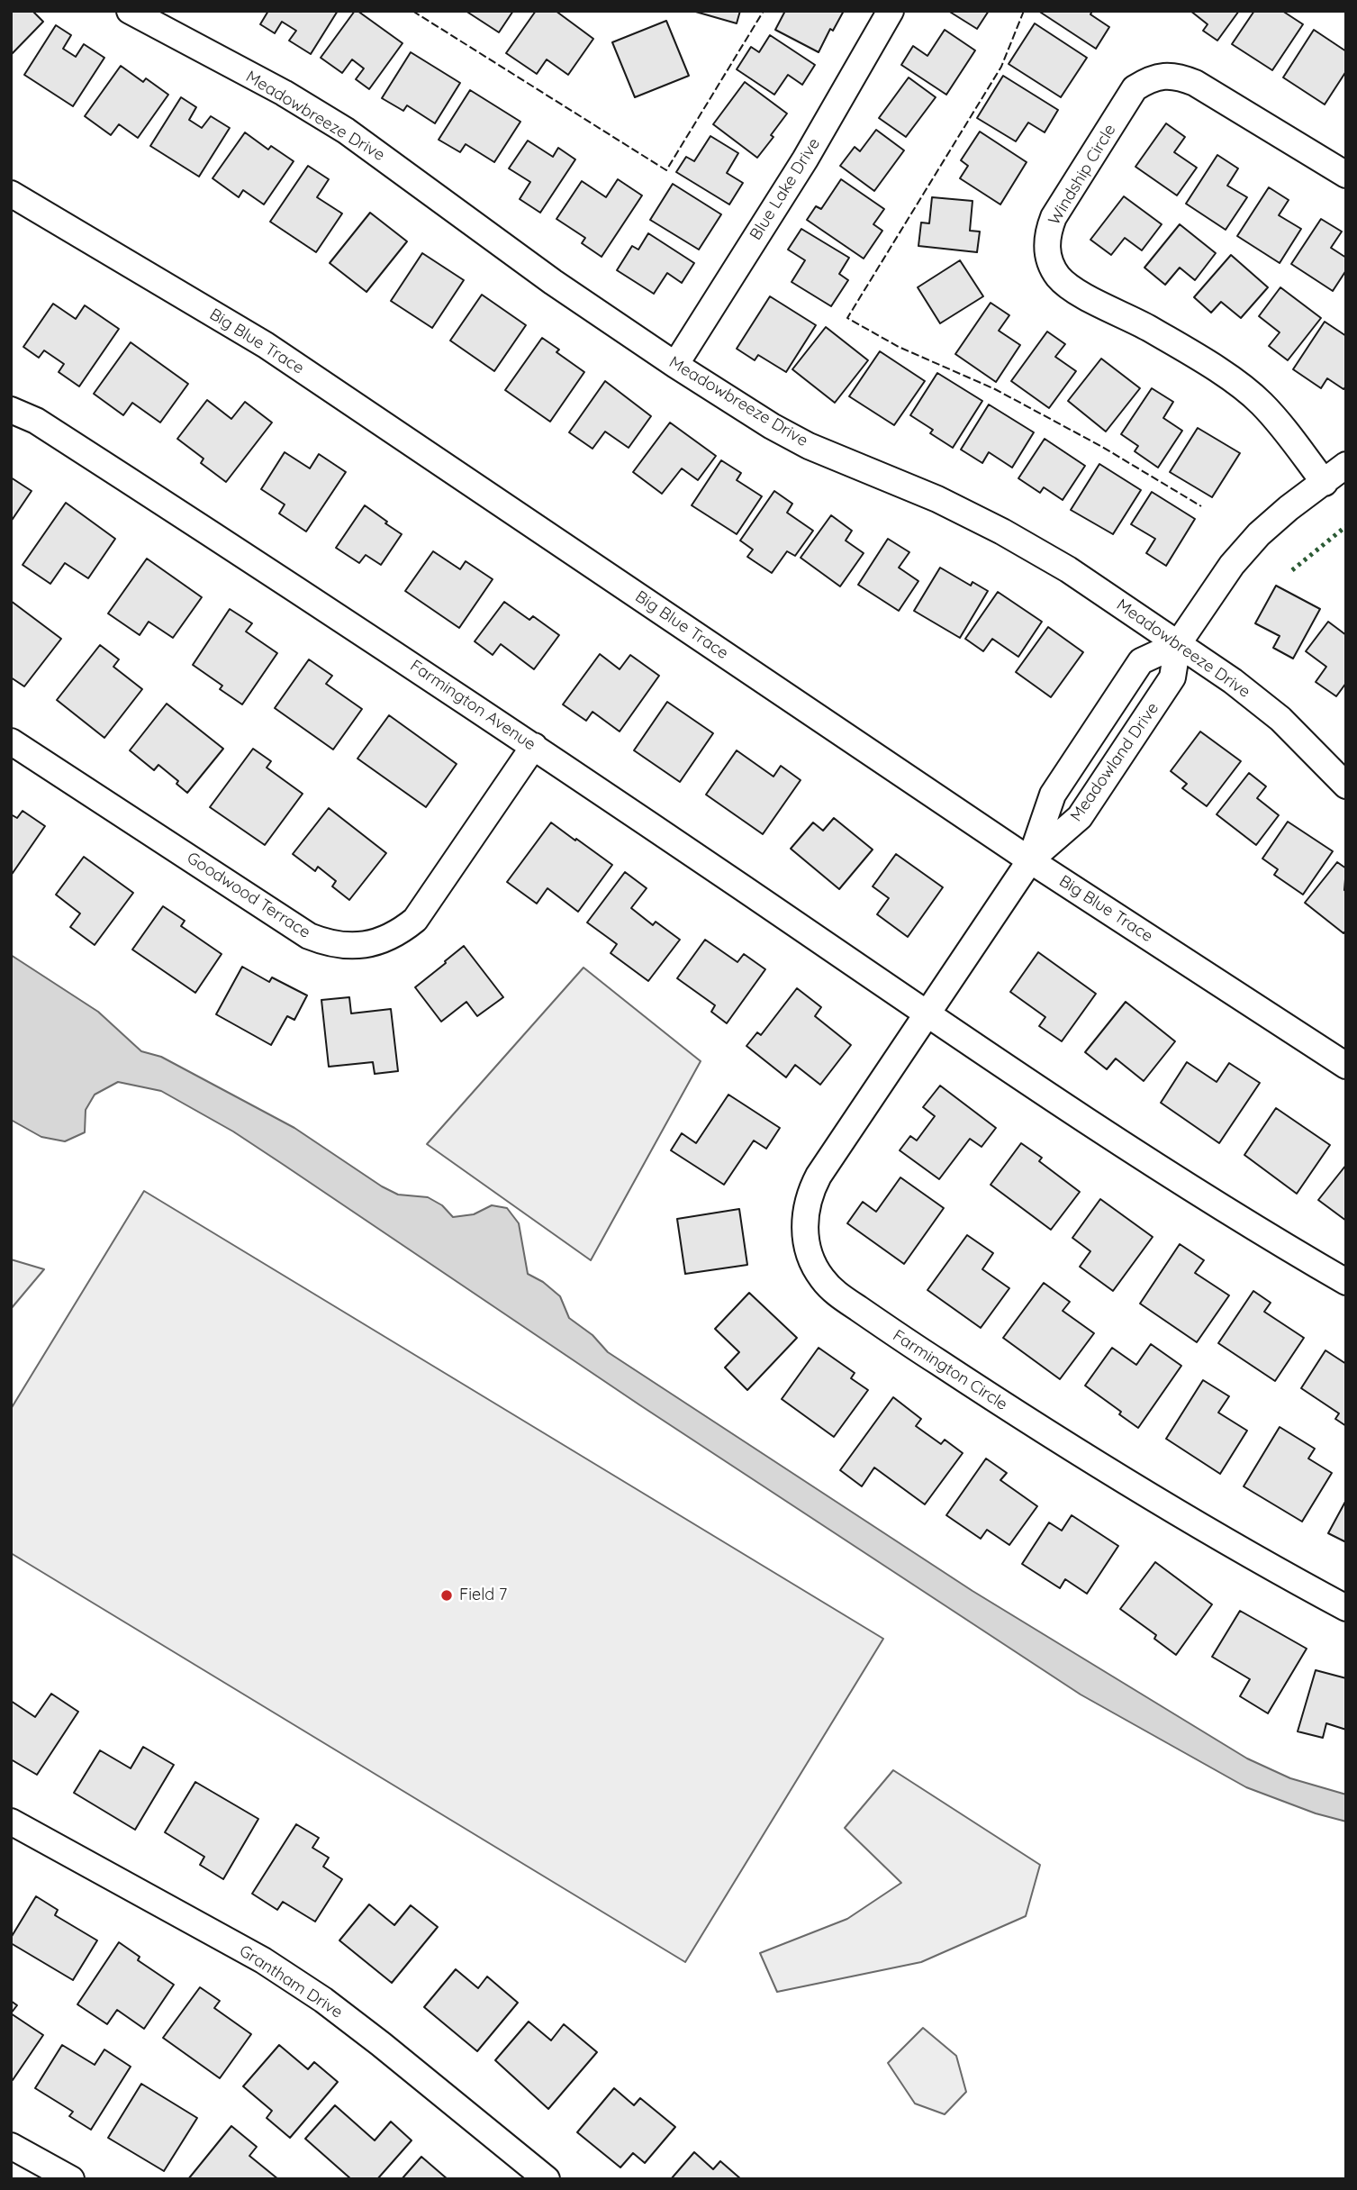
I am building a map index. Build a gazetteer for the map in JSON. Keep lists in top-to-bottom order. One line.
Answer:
{"streets":{"street":["Meadowbreeze Drive","Windship Circle","Blue Lake Drive","Big Blue Trace","Farmington Avenue","Meadowland Drive","Goodwood Terrace","Farmington Circle","Grantham Drive"]},"crossings":[["Meadowbreeze Drive","Blue Lake Drive"],["Meadowbreeze Drive","Meadowland Drive"],["Windship Circle","Meadowland Drive"],["Big Blue Trace","Meadowland Drive"],["Big Blue Trace","Farmington Circle"],["Farmington Avenue","Goodwood Terrace"],["Farmington Avenue","Farmington Circle"],["Meadowland Drive","Farmington Circle"]],"places":["Field 7"]}
